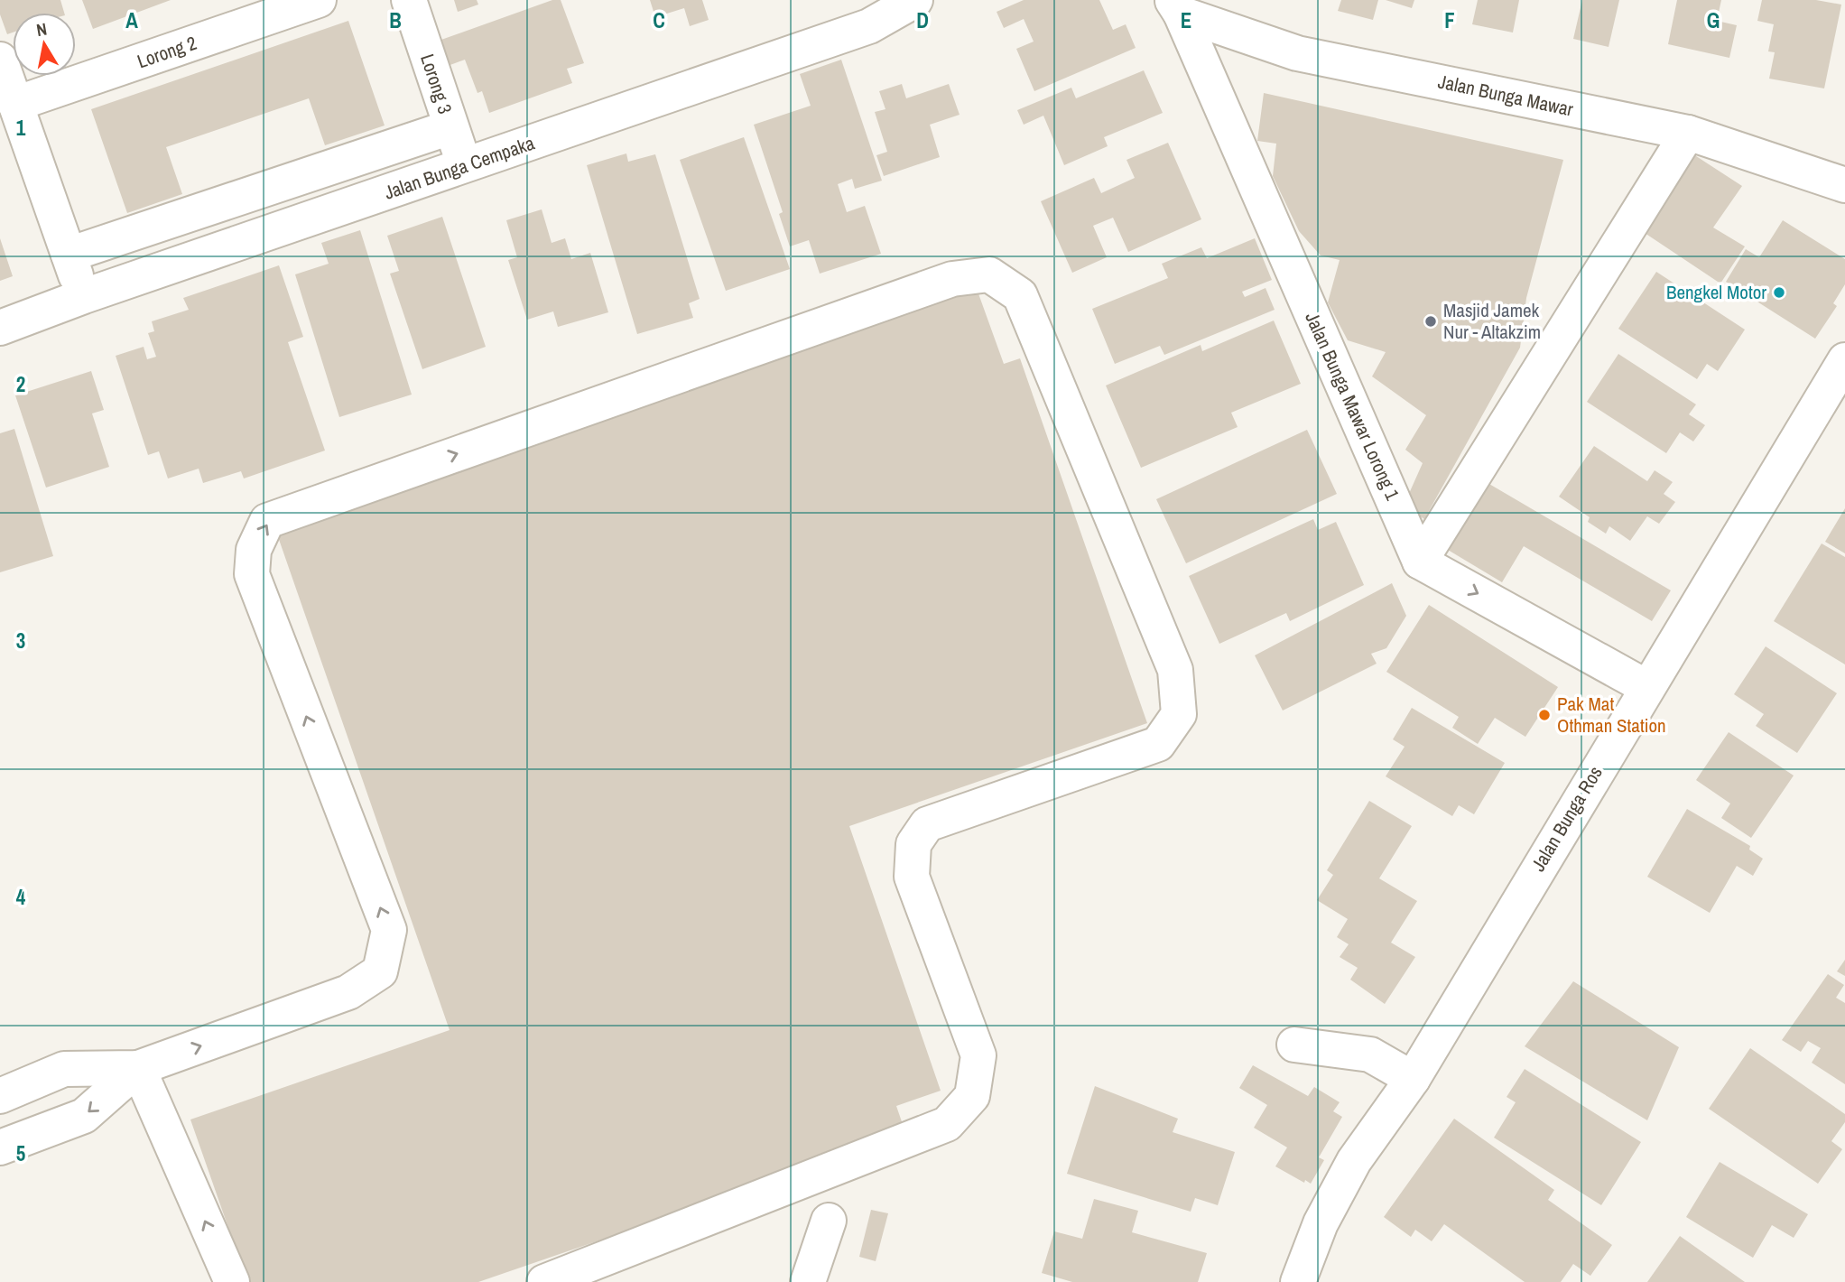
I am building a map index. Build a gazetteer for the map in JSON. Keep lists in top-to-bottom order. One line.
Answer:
{"streets":{"street":["Lorong 2","Lorong 3","Jalan Bunga Mawar","Jalan Bunga Cempaka","Jalan Bunga Mawar Lorong 1","Jalan Bunga Ros"]},"crossings":[["Lorong 3","Jalan Bunga Cempaka"],["Jalan Bunga Mawar","Jalan Bunga Mawar Lorong 1"]],"places":["Bengkel Motor","Masjid Jamek Nur - Altakzim","Pak Mat Othman Station"],"north":"top","grid":{"columns":["A","B","C","D","E","F","G"],"rows":["1","2","3","4","5"]}}
